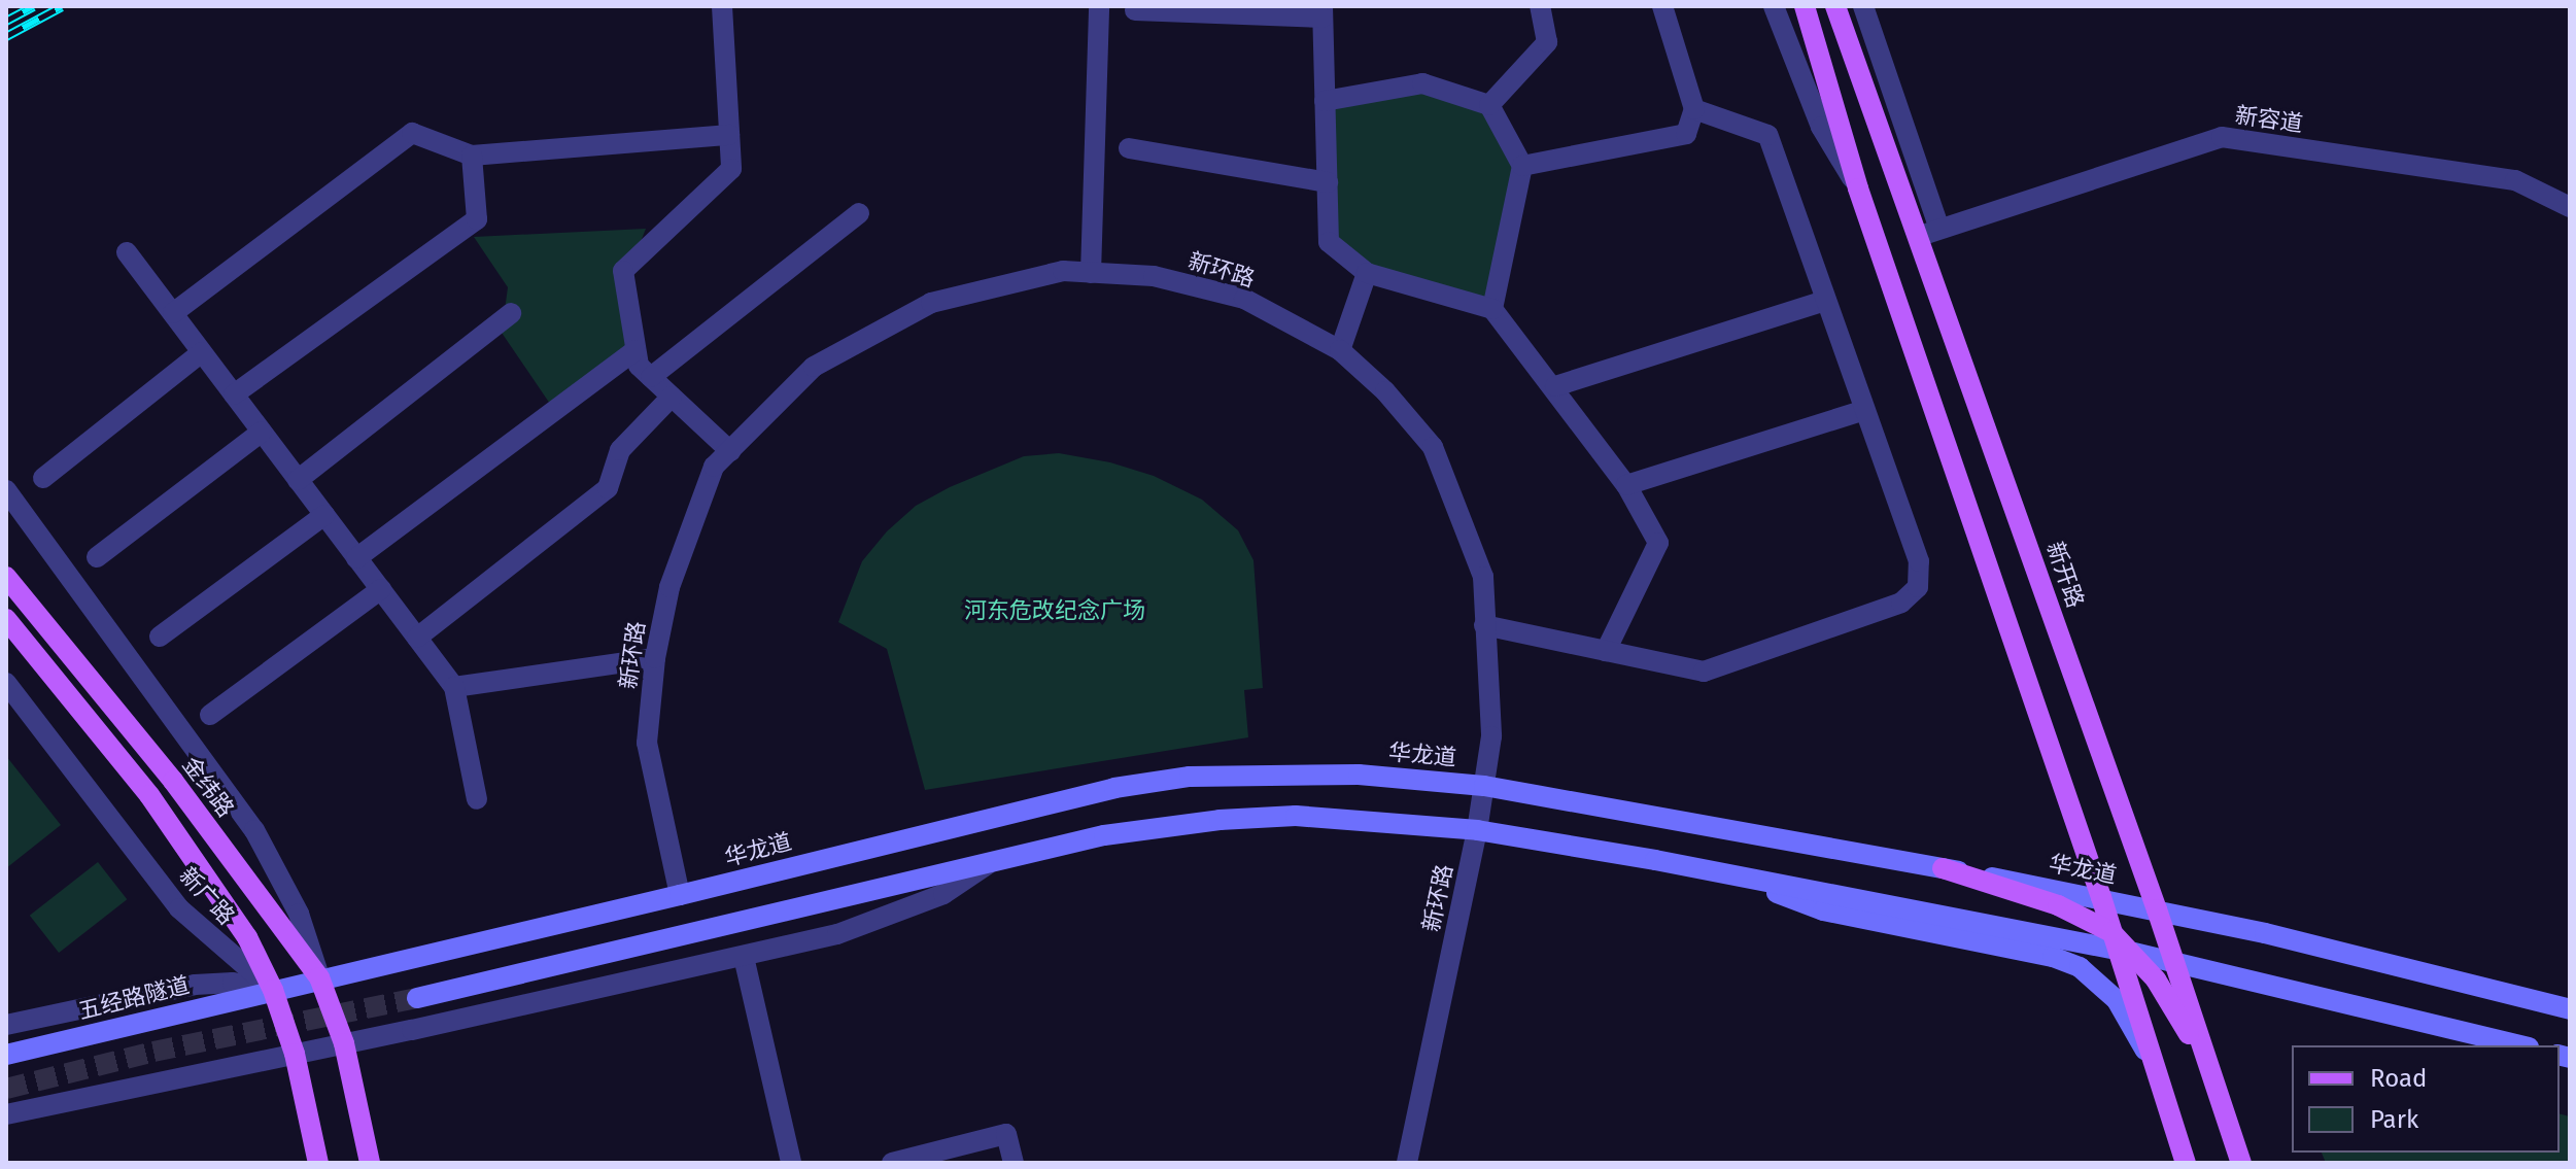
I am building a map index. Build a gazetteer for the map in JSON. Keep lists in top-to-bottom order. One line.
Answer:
{"streets":{"main road":["新开路","华龙道","金纬路","五经路隧道"],"street":["新容道","新环路","新广路"]},"crossings":[["新容道","新开路"],["新环路","华龙道"],["新开路","华龙道"],["华龙道","金纬路"],["华龙道","新广路"],["华龙道","五经路隧道"],["新广路","五经路隧道"]],"parks":["河东危改纪念广场"],"legend":["Road","Park"]}
